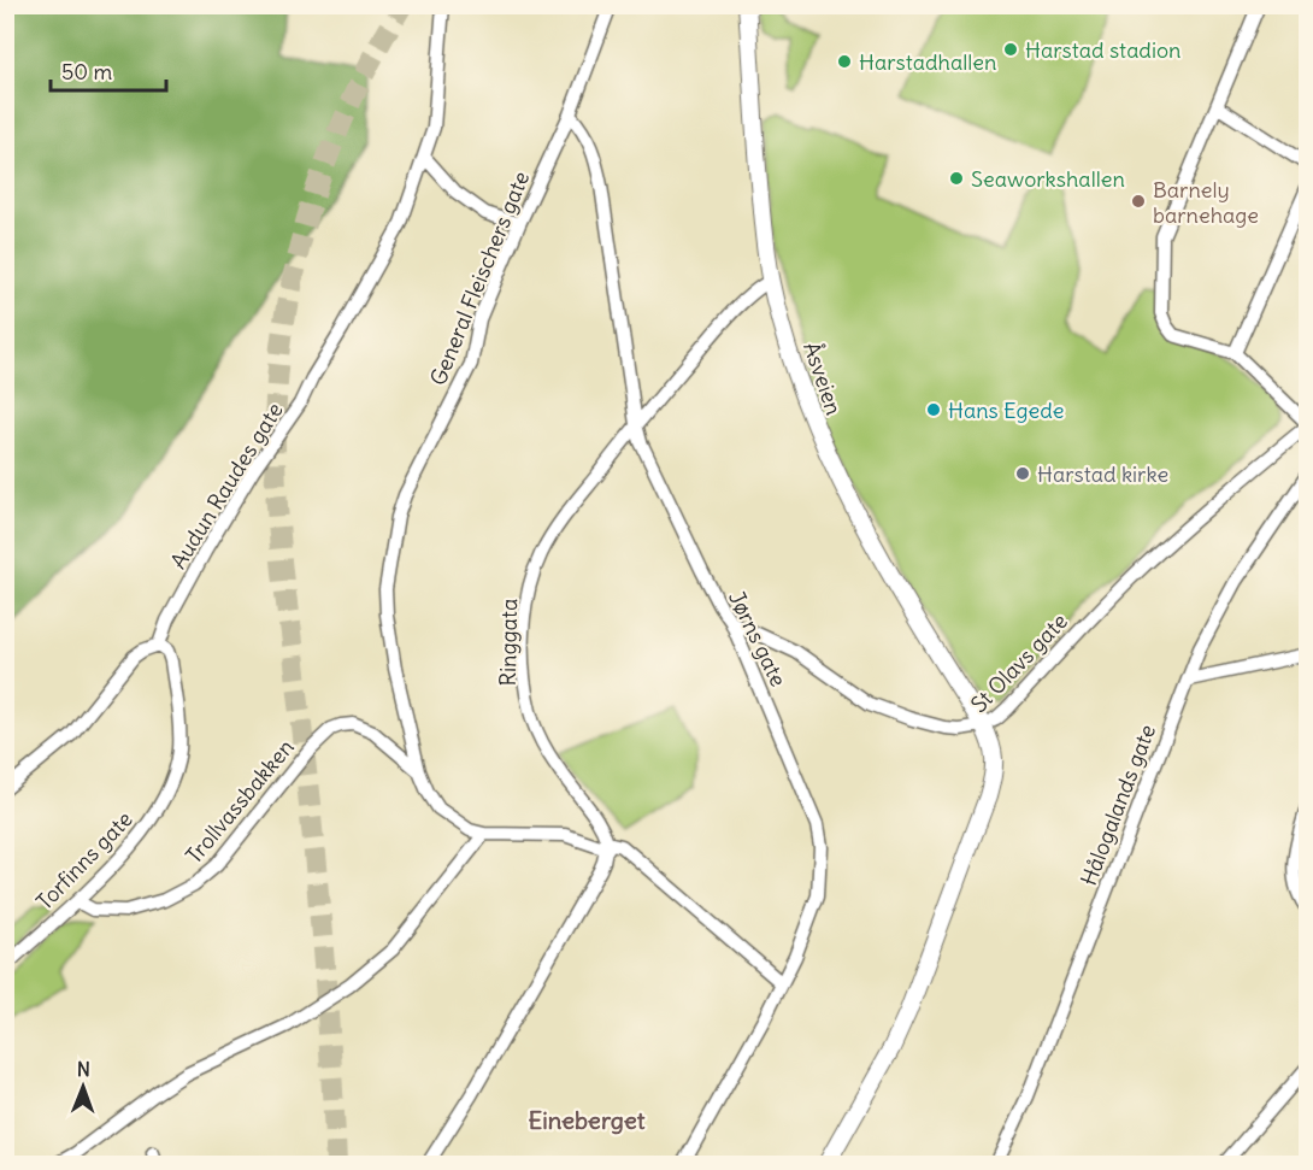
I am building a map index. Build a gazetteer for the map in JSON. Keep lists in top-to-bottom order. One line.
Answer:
{"streets":{"street":["General Fleischers gate","Åsveien","Audun Raudes gate","Jørns gate","Ringgata","St Olavs gate","Trollvassbakken","Hålogalands gate","Torfinns gate"]},"crossings":[["General Fleischers gate","Jørns gate"],["General Fleischers gate","Ringgata"],["General Fleischers gate","Trollvassbakken"],["Åsveien","Ringgata"],["Åsveien","St Olavs gate"],["Audun Raudes gate","Torfinns gate"],["Jørns gate","Ringgata"],["Trollvassbakken","Torfinns gate"]],"districts":["Eineberget"],"places":["Harstad stadion","Harstadhallen","Seaworkshallen","Barnely barnehage","Hans Egede","Harstad kirke"],"scale_bar":"50 m","north":"top"}
